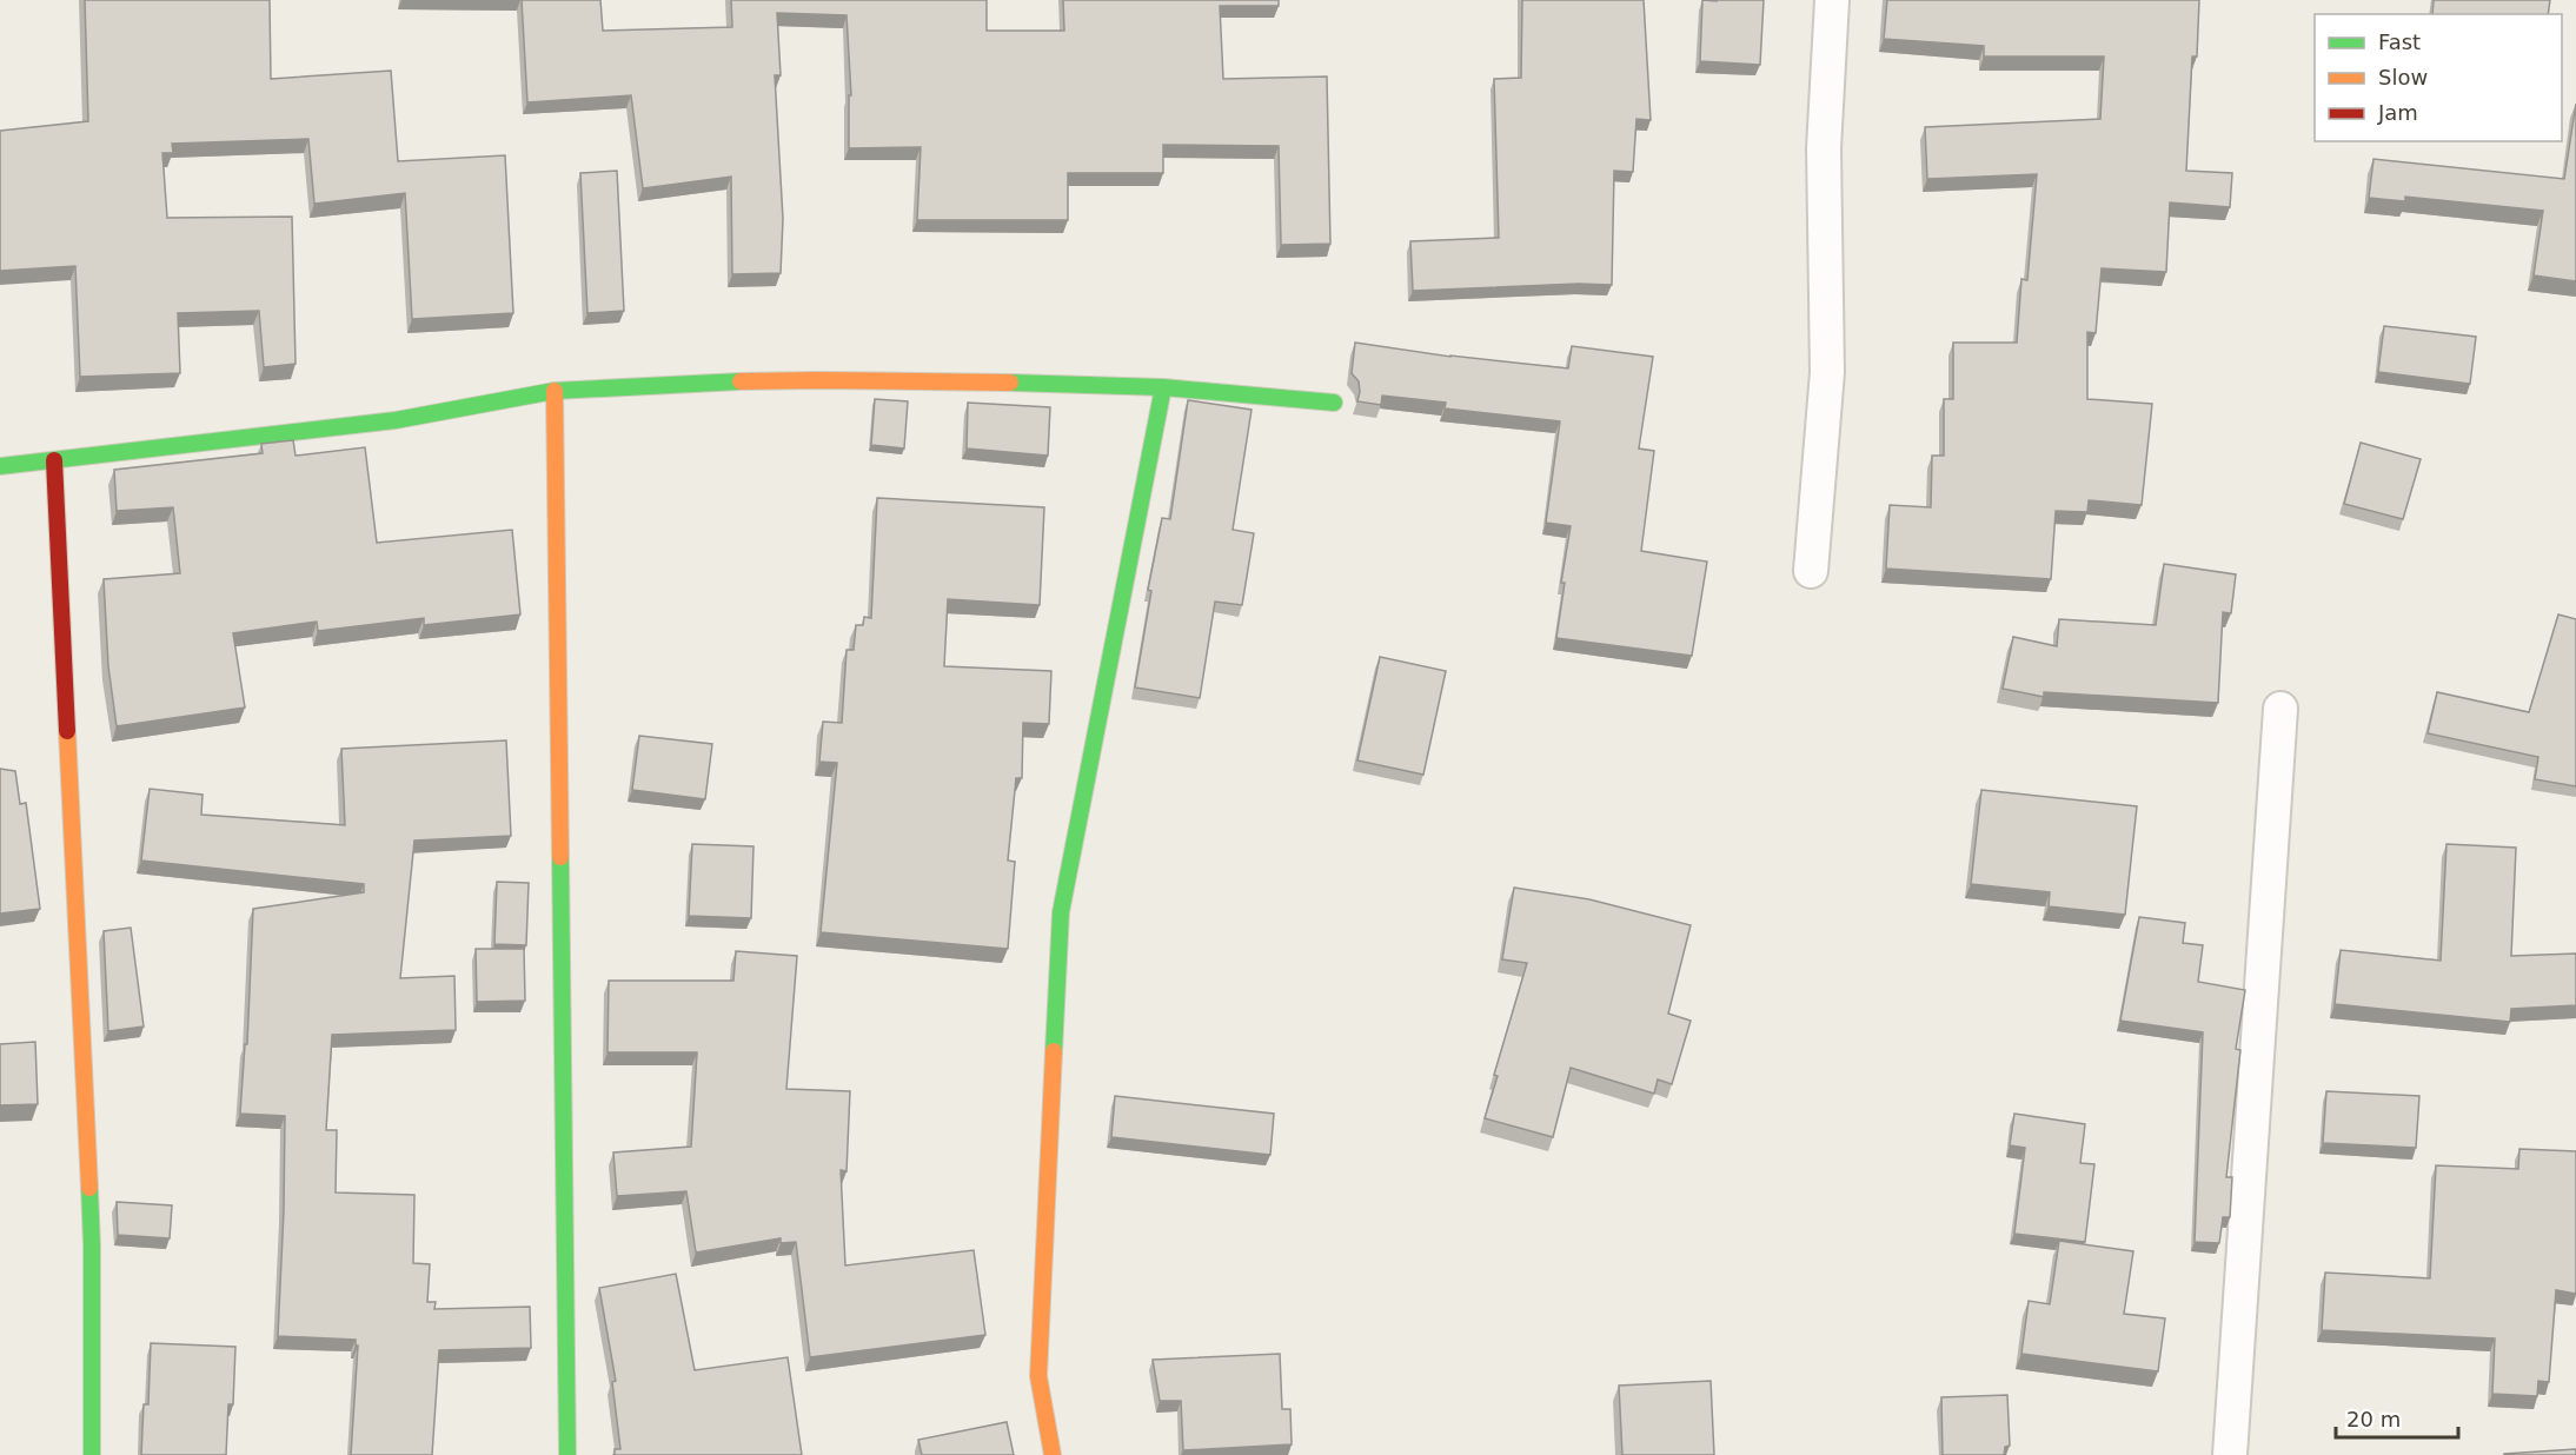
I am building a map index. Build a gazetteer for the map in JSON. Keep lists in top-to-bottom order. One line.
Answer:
{"legend":["Fast","Slow","Jam"],"scale_bar":"20 m"}
